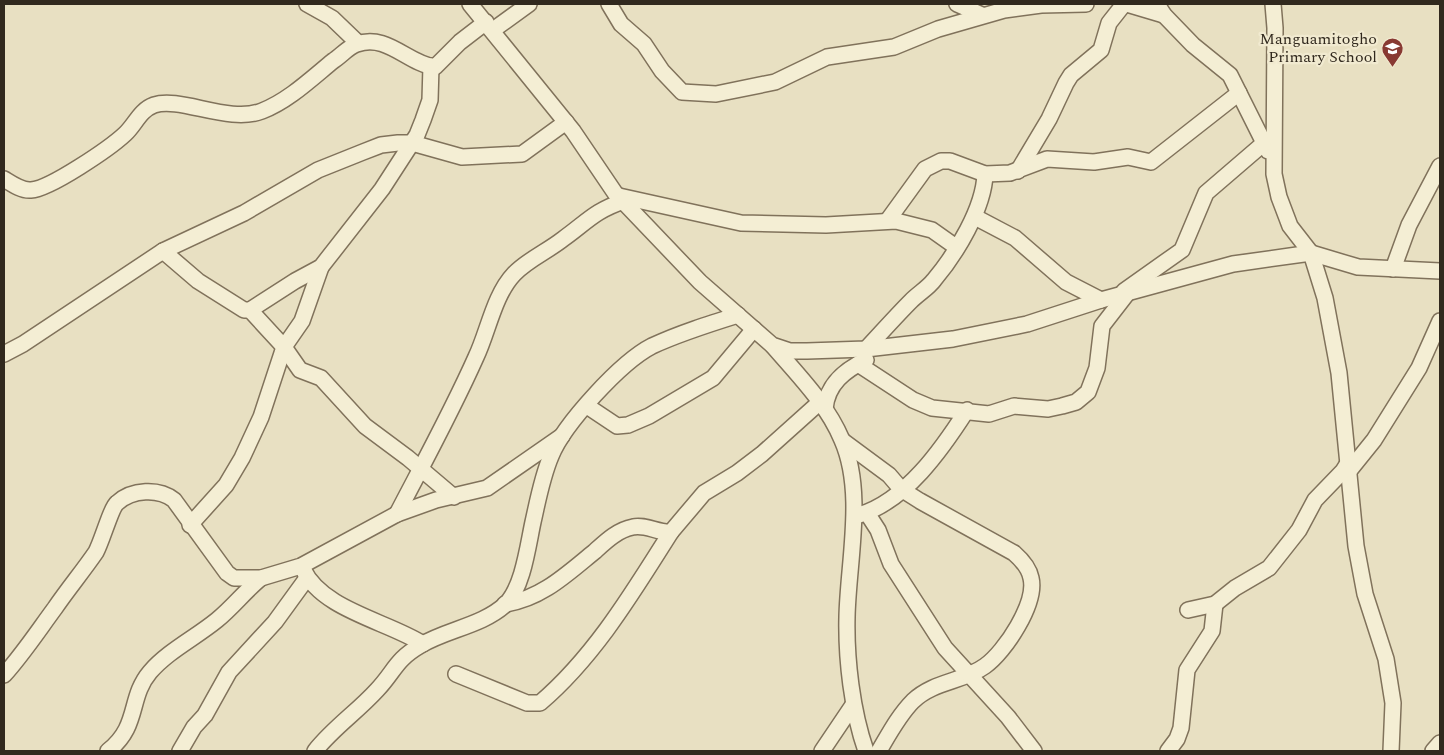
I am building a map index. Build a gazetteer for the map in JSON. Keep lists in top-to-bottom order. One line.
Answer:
{"places":{"school or university":["Manguamitogho Primary School"]}}
